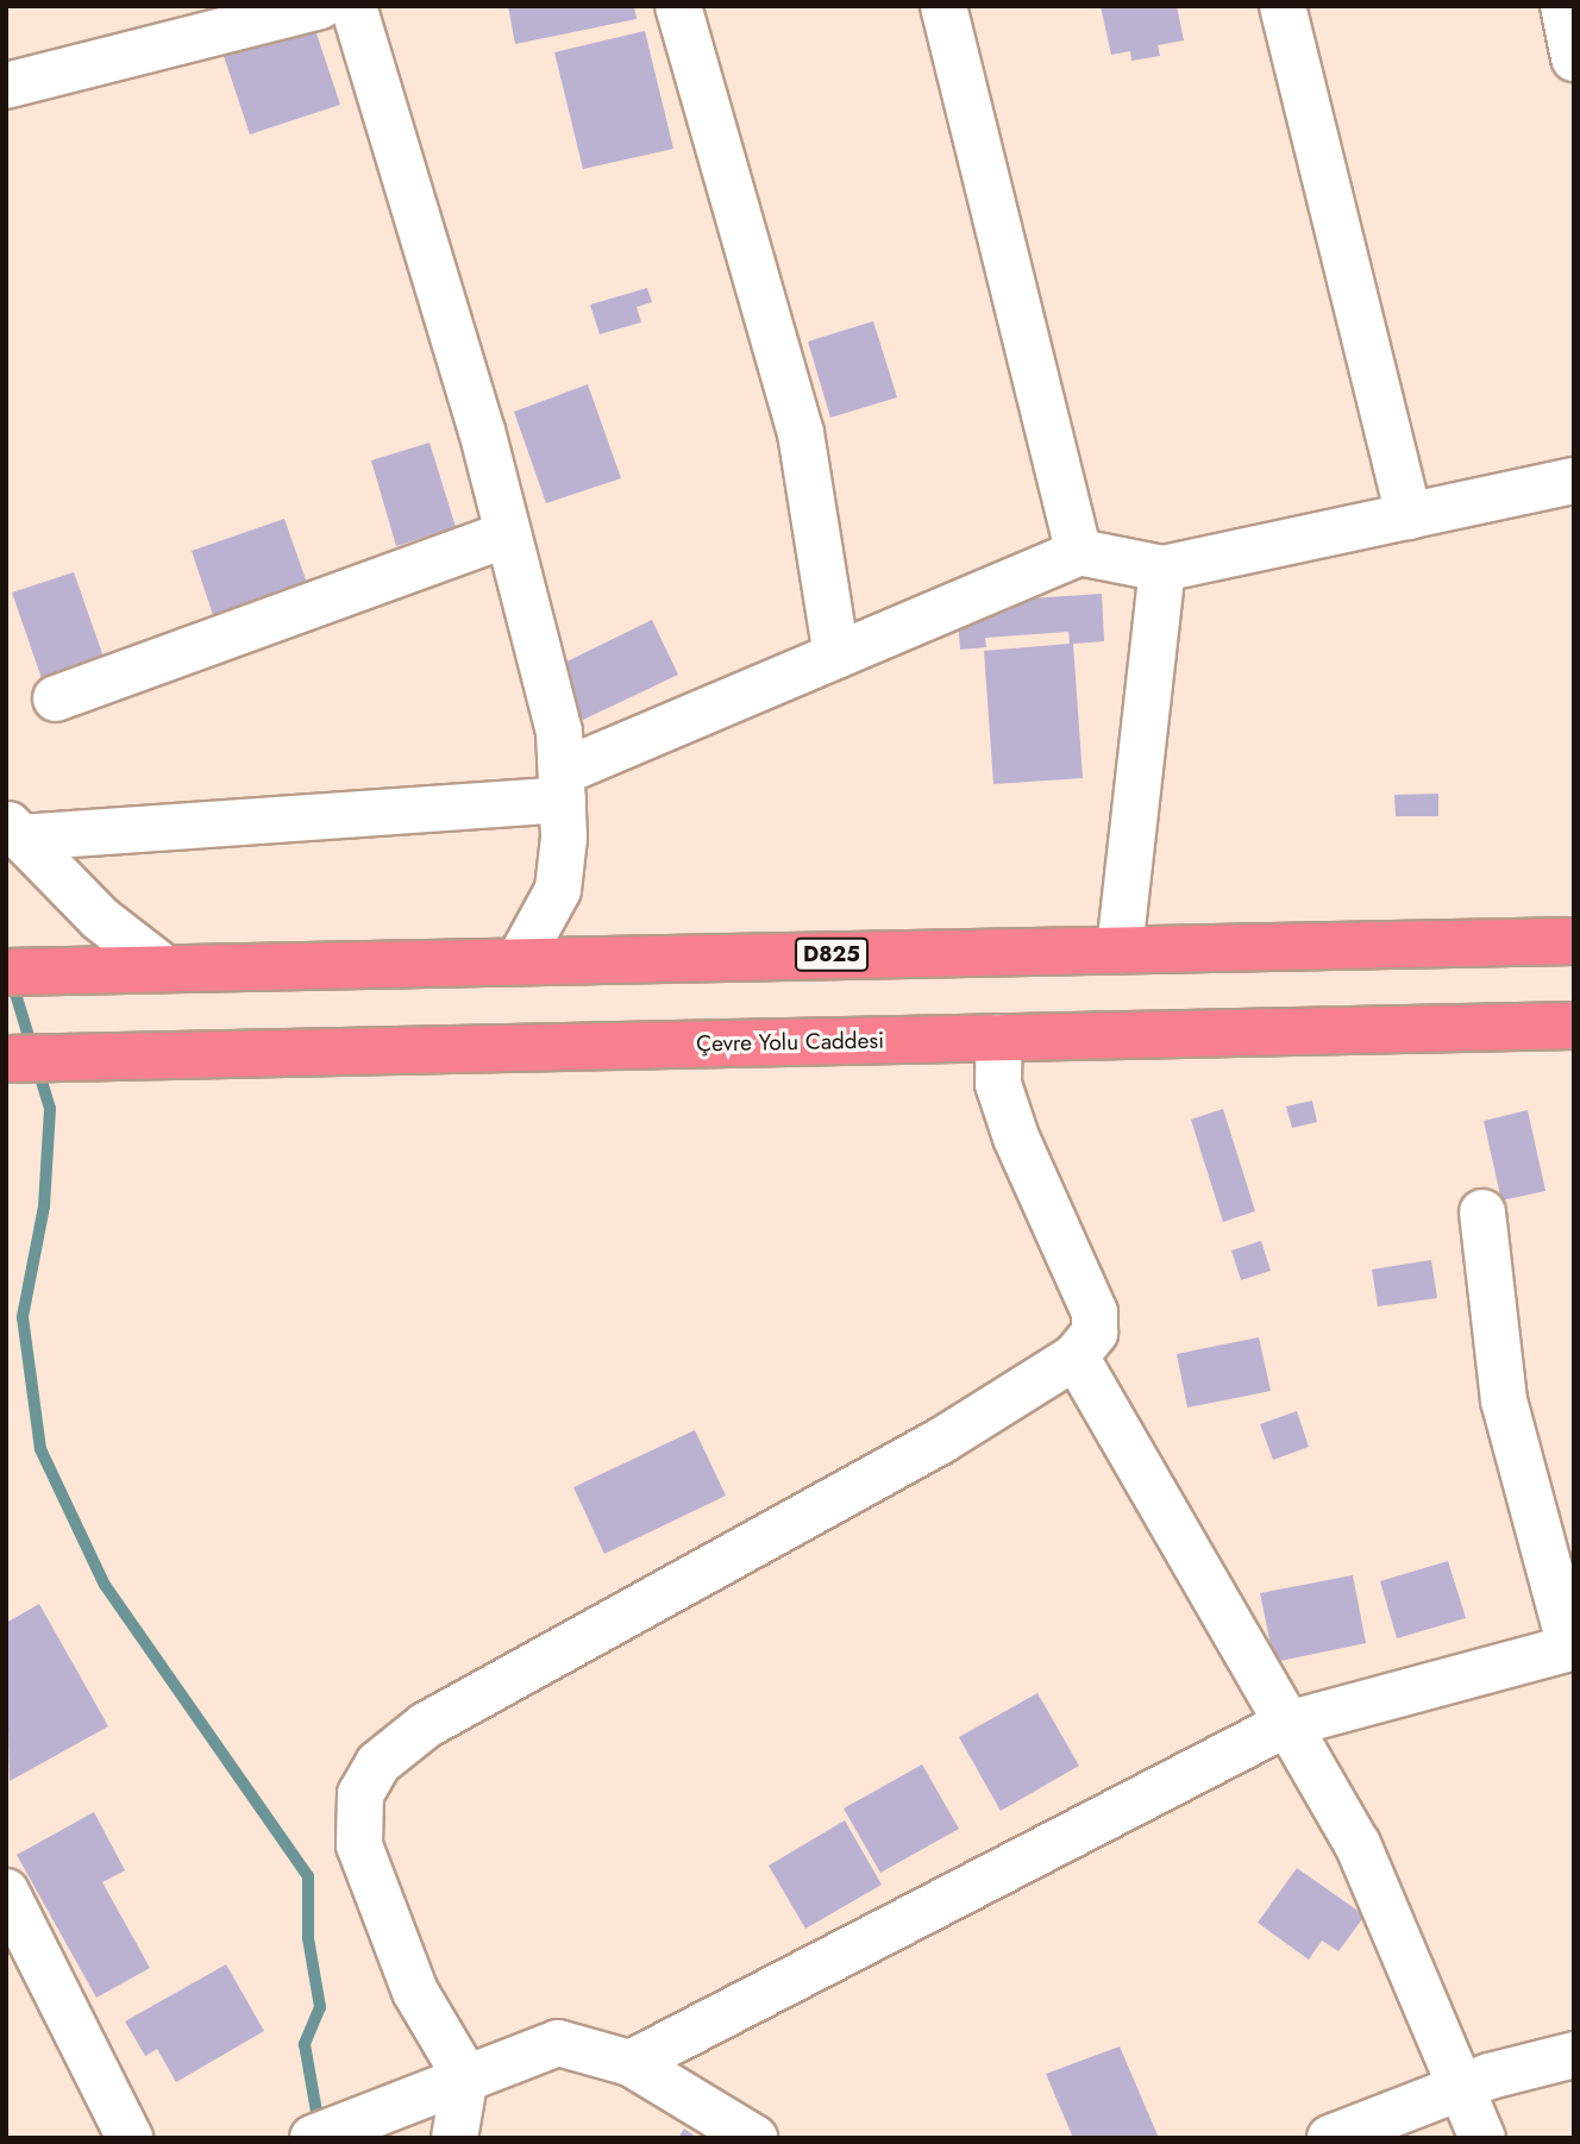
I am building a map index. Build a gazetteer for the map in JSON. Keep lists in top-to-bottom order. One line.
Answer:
{"streets":{"highway":["D825","Çevre Yolu Caddesi"]}}
